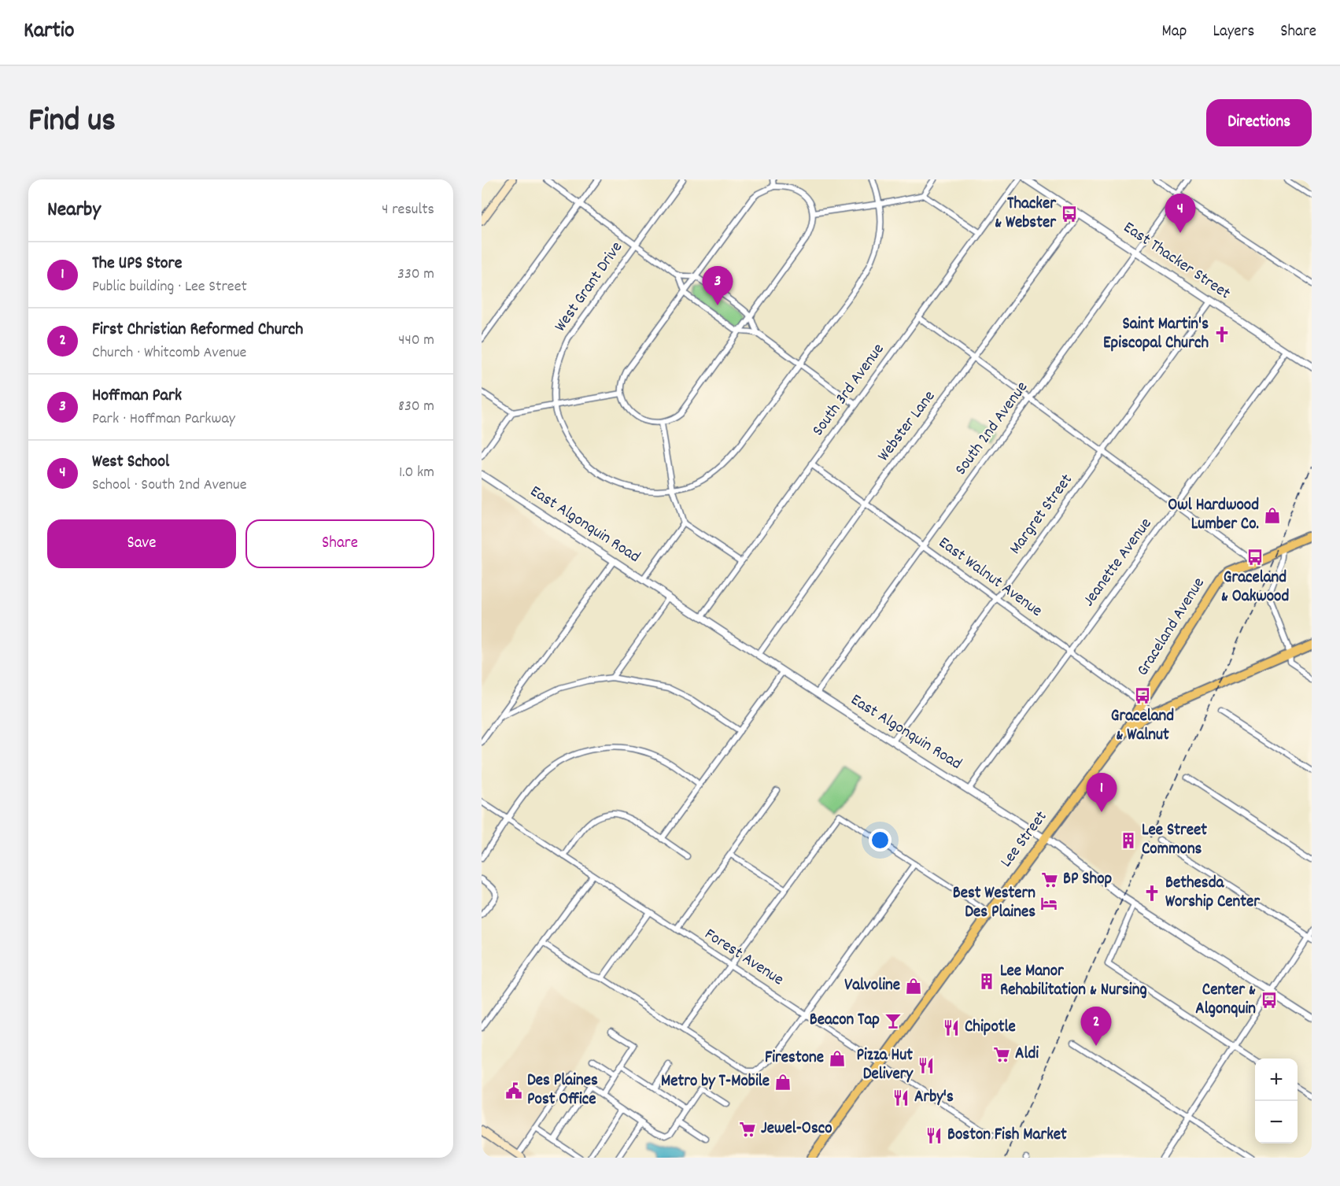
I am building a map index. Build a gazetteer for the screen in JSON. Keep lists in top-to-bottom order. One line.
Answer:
{"streets":{"main road":["Graceland Avenue","Lee Street"],"street":["East Thacker Street","West Grant Drive","South 3rd Avenue","Webster Lane","South 2nd Avenue","Margret Street","East Algonquin Road","Jeanette Avenue","East Walnut Avenue","Forest Avenue"]},"crossings":[["East Thacker Street","Webster Lane"],["East Thacker Street","South 2nd Avenue"],["East Thacker Street","Margret Street"],["East Thacker Street","Jeanette Avenue"],["South 3rd Avenue","East Algonquin Road"],["South 3rd Avenue","East Walnut Avenue"],["Webster Lane","East Algonquin Road"],["Webster Lane","East Walnut Avenue"],["South 2nd Avenue","East Algonquin Road"],["South 2nd Avenue","East Walnut Avenue"],["Margret Street","East Algonquin Road"],["Margret Street","East Walnut Avenue"],["East Algonquin Road","Jeanette Avenue"],["East Algonquin Road","Lee Street"],["Jeanette Avenue","East Walnut Avenue"],["East Walnut Avenue","Graceland Avenue"],["East Walnut Avenue","Lee Street"],["Graceland Avenue","Lee Street"],["Lee Street","Forest Avenue"]],"places":{"bus stop":["Thacker & Webster","Graceland & Oakwood","Graceland & Walnut","Center & Algonquin"],"church":["Saint Martin's Episcopal Church","Bethesda Worship Center"],"shop":["Owl Hardwood Lumber Co.","Valvoline","Firestone","Metro by T-Mobile"],"building":["Lee Street Commons","Lee Manor Rehabilitation & Nursing"],"supermarket":["BP Shop","Aldi","Jewel-Osco"],"hotel":["Best Western Des Plaines"],"bar":["Beacon Tap"],"restaurant":["Chipotle","Pizza Hut Delivery","Arby's","Boston Fish Market"],"public building":["Des Plaines Post Office"]},"page":{"header":"Kartio","nav":["Map","Layers","Share"],"title":"Find us","buttons":["Directions",["Save","Share"]],"heading":["Nearby","4 results"],"pins":["4","3","1","2"],"list":[{"mark":"1","name":"The UPS Store","note":"Public building · Lee Street","value":"330 m"},{"mark":"2","name":"First Christian Reformed Church","note":"Church · Whitcomb Avenue","value":"440 m"},{"mark":"3","name":"Hoffman Park","note":"Park · Hoffman Parkway","value":"830 m"},{"mark":"4","name":"West School","note":"School · South 2nd Avenue","value":"1.0 km"}],"map_buttons":["+","−"]}}
